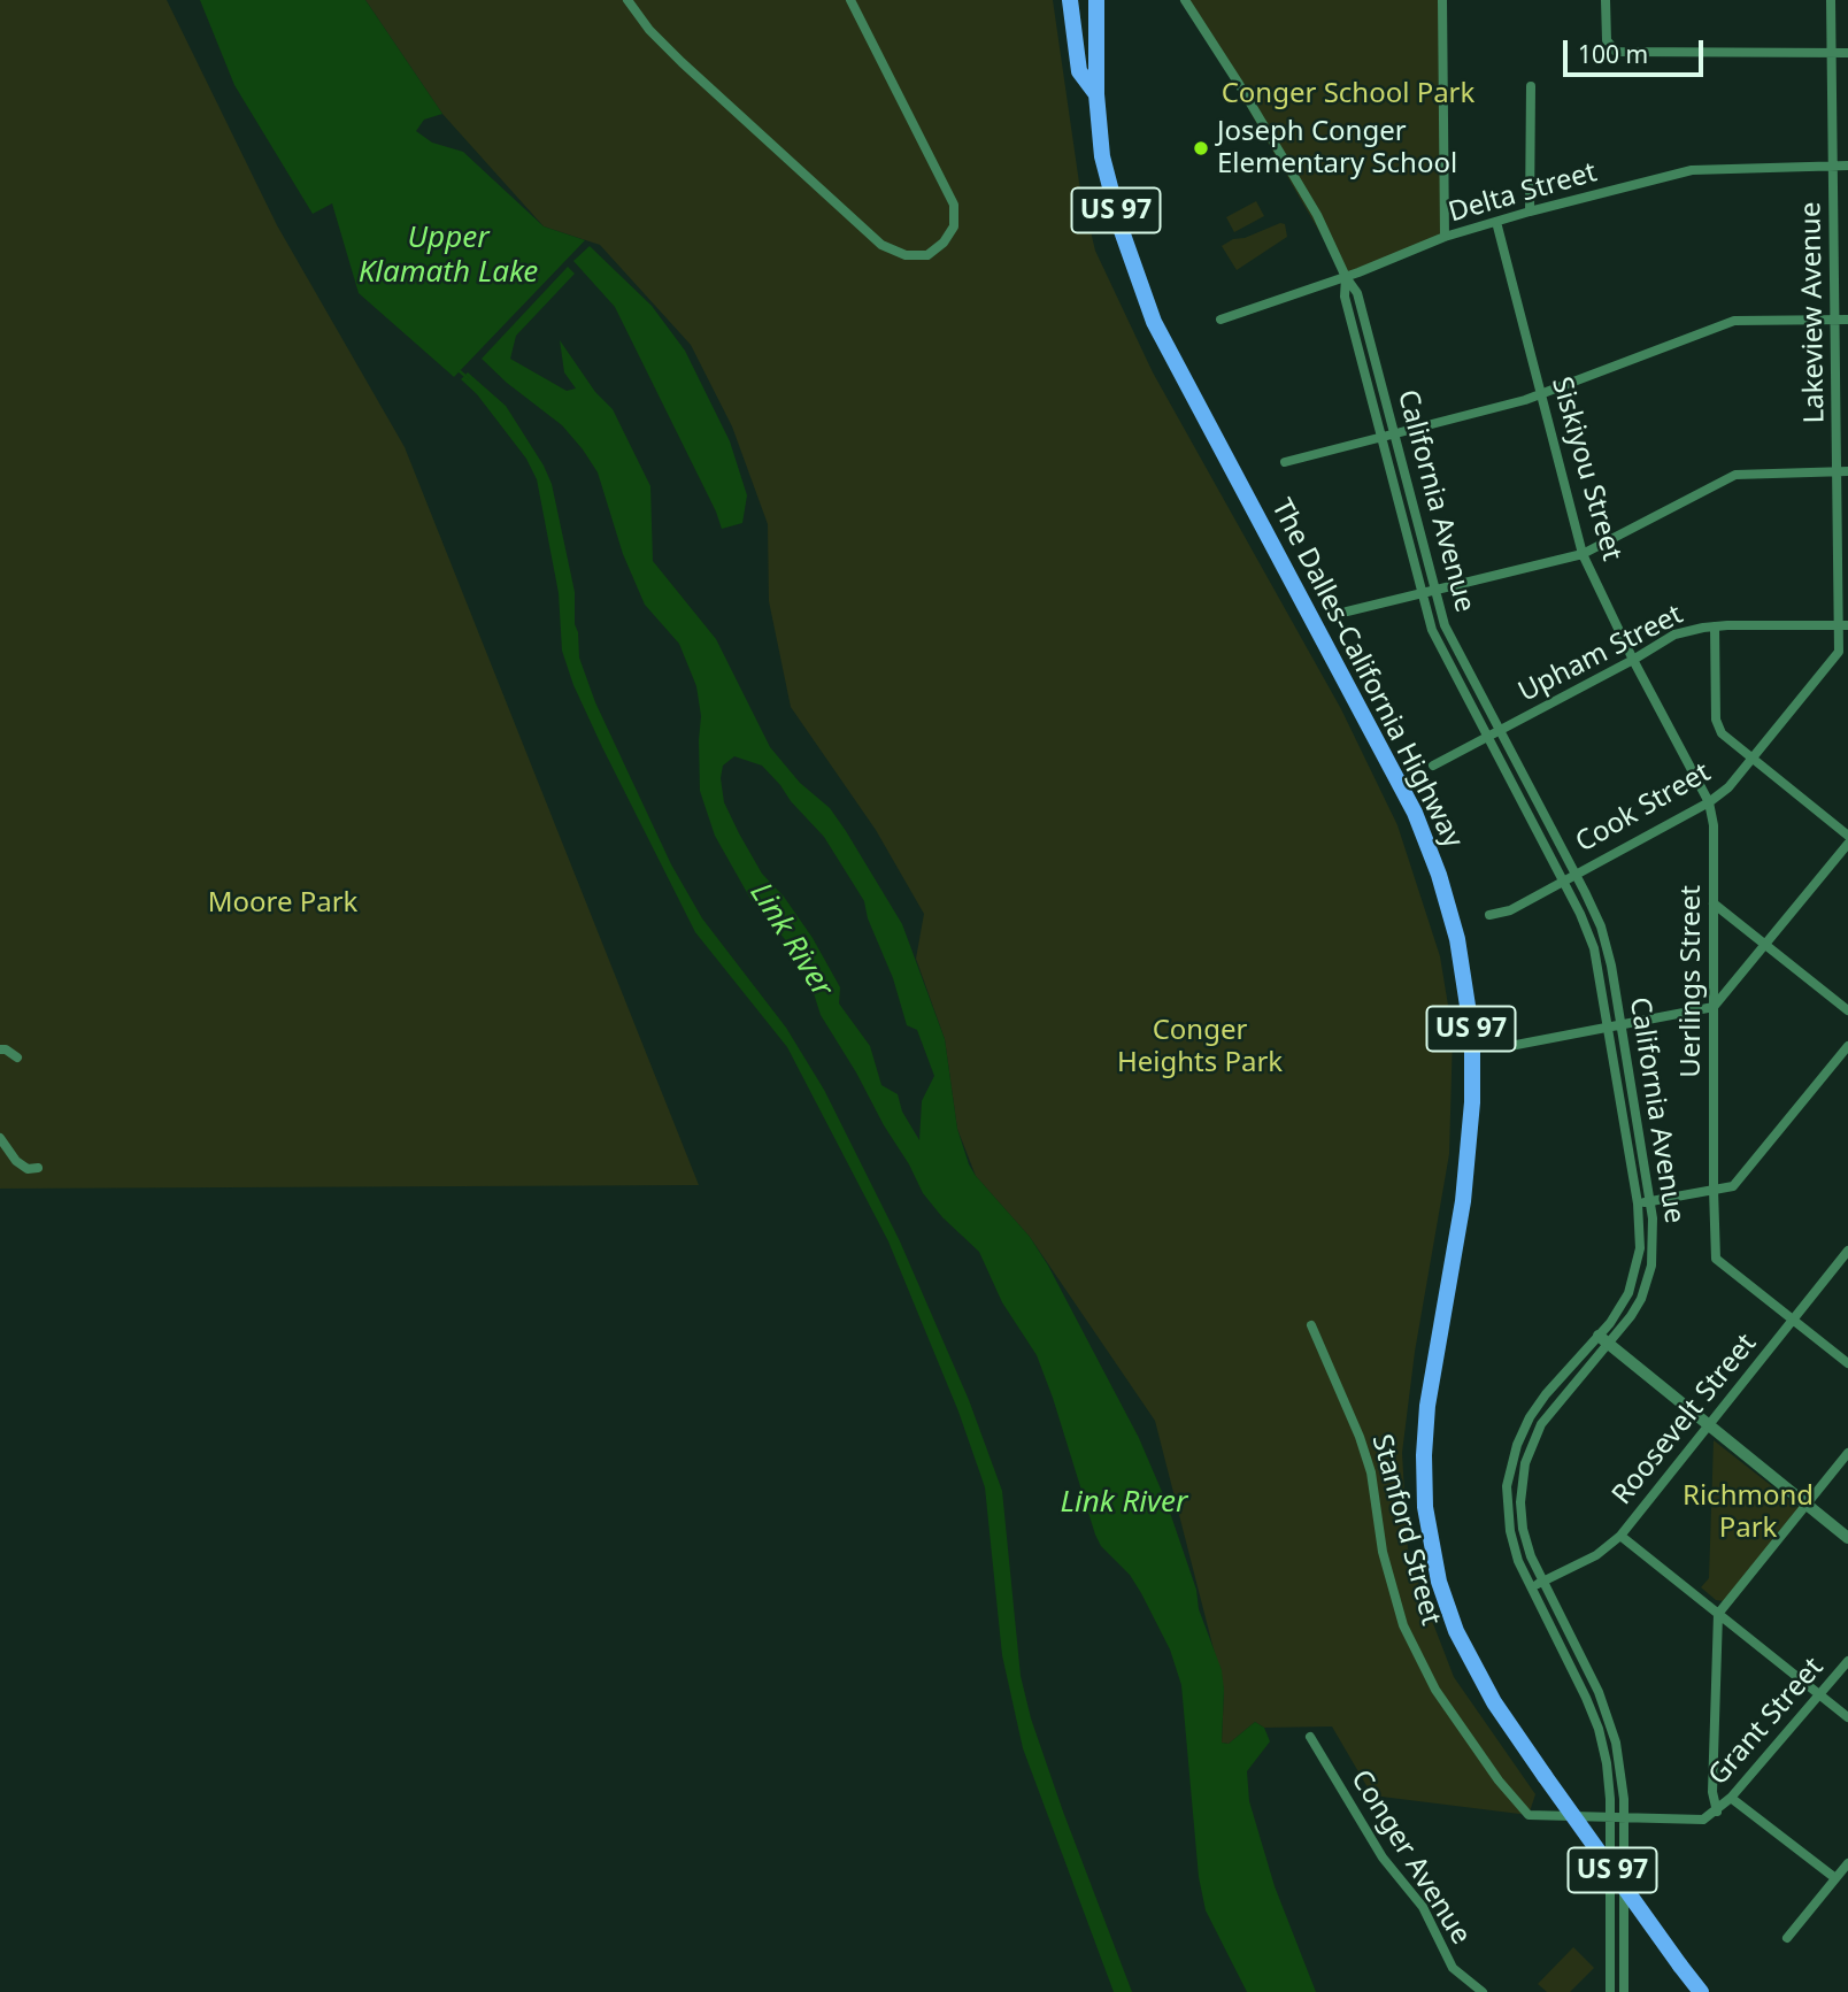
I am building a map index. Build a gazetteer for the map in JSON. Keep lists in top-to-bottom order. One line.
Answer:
{"streets":{"highway":["US 97","The Dalles-California Highway"],"street":["Delta Street","Lakeview Avenue","Siskiyou Street","California Avenue","Upham Street","Cook Street","Uerlings Street","Roosevelt Street","Stanford Street","Grant Street","Conger Avenue"]},"crossings":[["Delta Street","Lakeview Avenue"],["Delta Street","Siskiyou Street"],["Delta Street","California Avenue"],["Lakeview Avenue","Upham Street"],["Siskiyou Street","Upham Street"],["Siskiyou Street","Cook Street"],["Siskiyou Street","Uerlings Street"],["California Avenue","Upham Street"],["California Avenue","Cook Street"],["California Avenue","Roosevelt Street"],["California Avenue","Stanford Street"],["Cook Street","Uerlings Street"],["Uerlings Street","Roosevelt Street"]],"water":["Upper Klamath Lake","Link River"],"parks":["Conger School Park","Moore Park","Conger Heights Park","Richmond Park"],"places":["Joseph Conger Elementary School"],"scale_bar":"100 m"}
